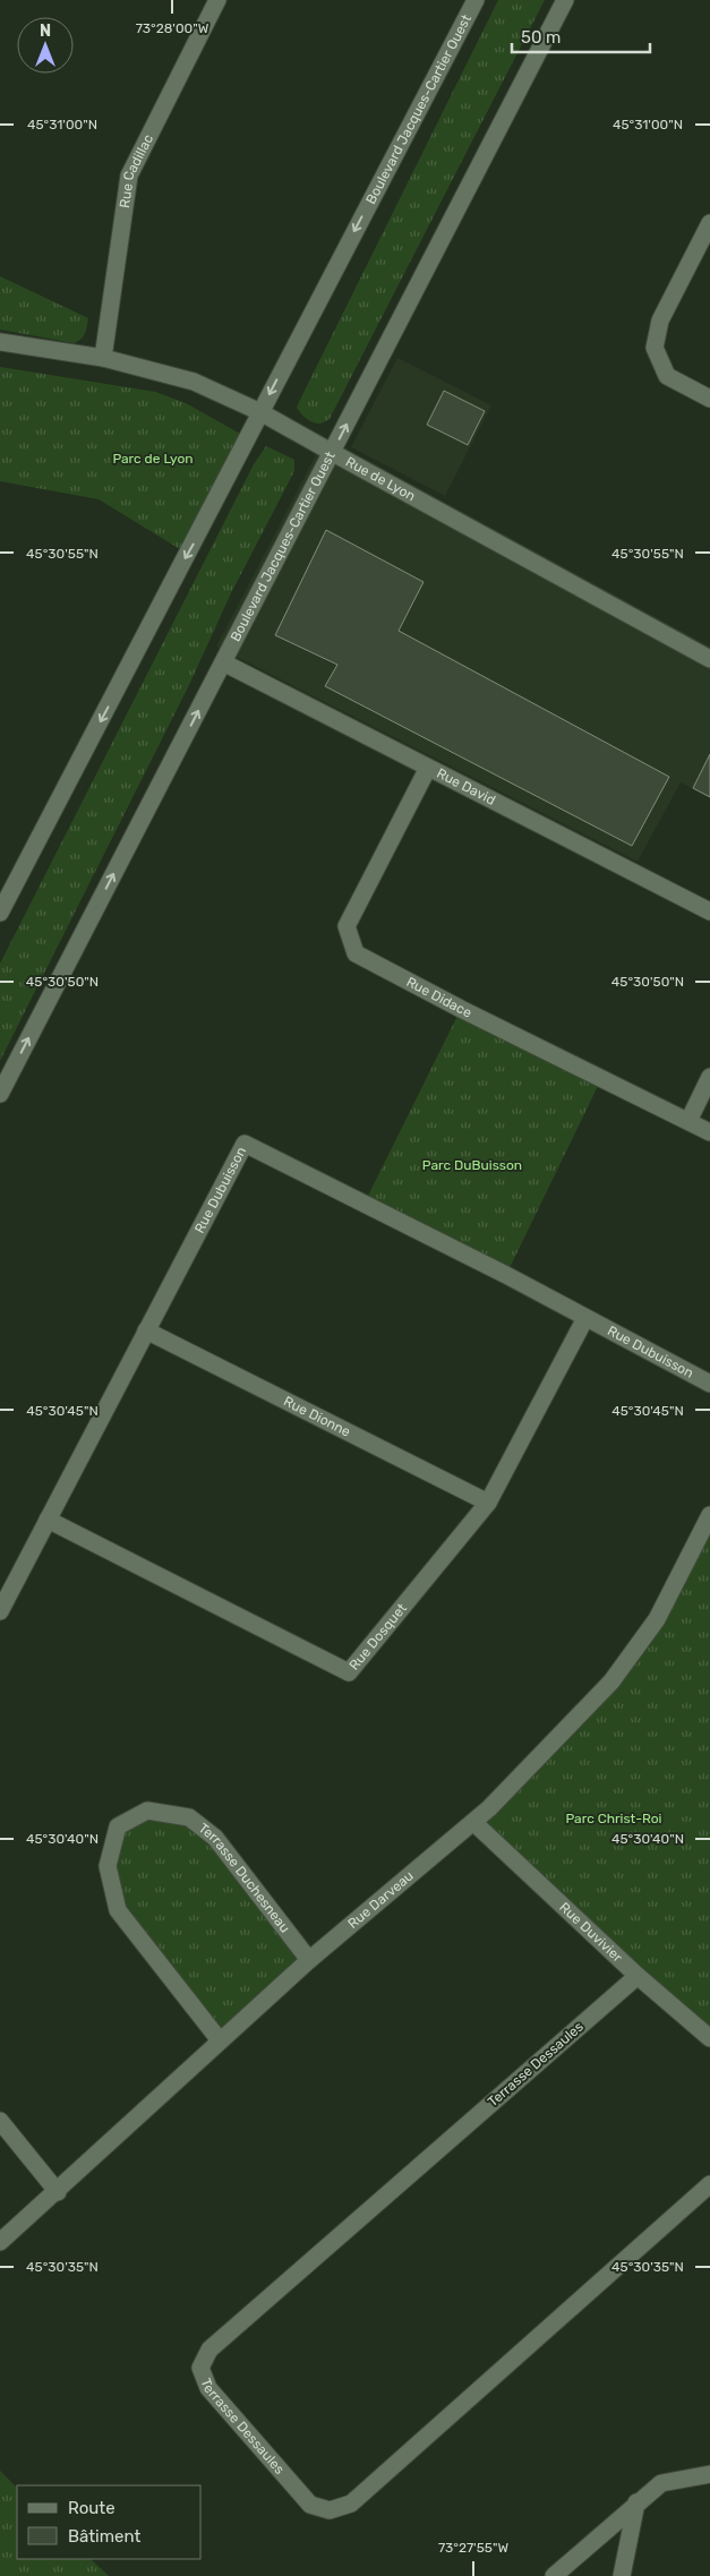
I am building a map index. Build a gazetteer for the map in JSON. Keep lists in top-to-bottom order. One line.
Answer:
{"streets":{"street":["Boulevard Jacques-Cartier Ouest","Rue Cadillac","Rue de Lyon","Rue David","Rue Didace","Rue Dubuisson","Rue Dionne","Rue Dosquet","Terrasse Duchesneau","Rue Darveau","Rue Duvivier","Terrasse Dessaules"]},"crossings":[["Boulevard Jacques-Cartier Ouest","Rue de Lyon"],["Boulevard Jacques-Cartier Ouest","Rue David"],["Rue Cadillac","Rue de Lyon"],["Rue David","Rue Didace"],["Rue Dubuisson","Rue Dionne"],["Rue Dubuisson","Rue Dosquet"],["Rue Dionne","Rue Dosquet"],["Terrasse Duchesneau","Rue Darveau"],["Rue Darveau","Rue Duvivier"],["Rue Duvivier","Terrasse Dessaules"]],"parks":["Parc de Lyon","Parc DuBuisson","Parc Christ-Roi"],"legend":["Route","Bâtiment"],"scale_bar":"50 m","north":"top","coordinates":["73°28'00\"W","45°31'00\"N","45°30'55\"N","45°30'50\"N","45°30'45\"N","45°30'40\"N","45°30'35\"N","73°27'55\"W"]}
